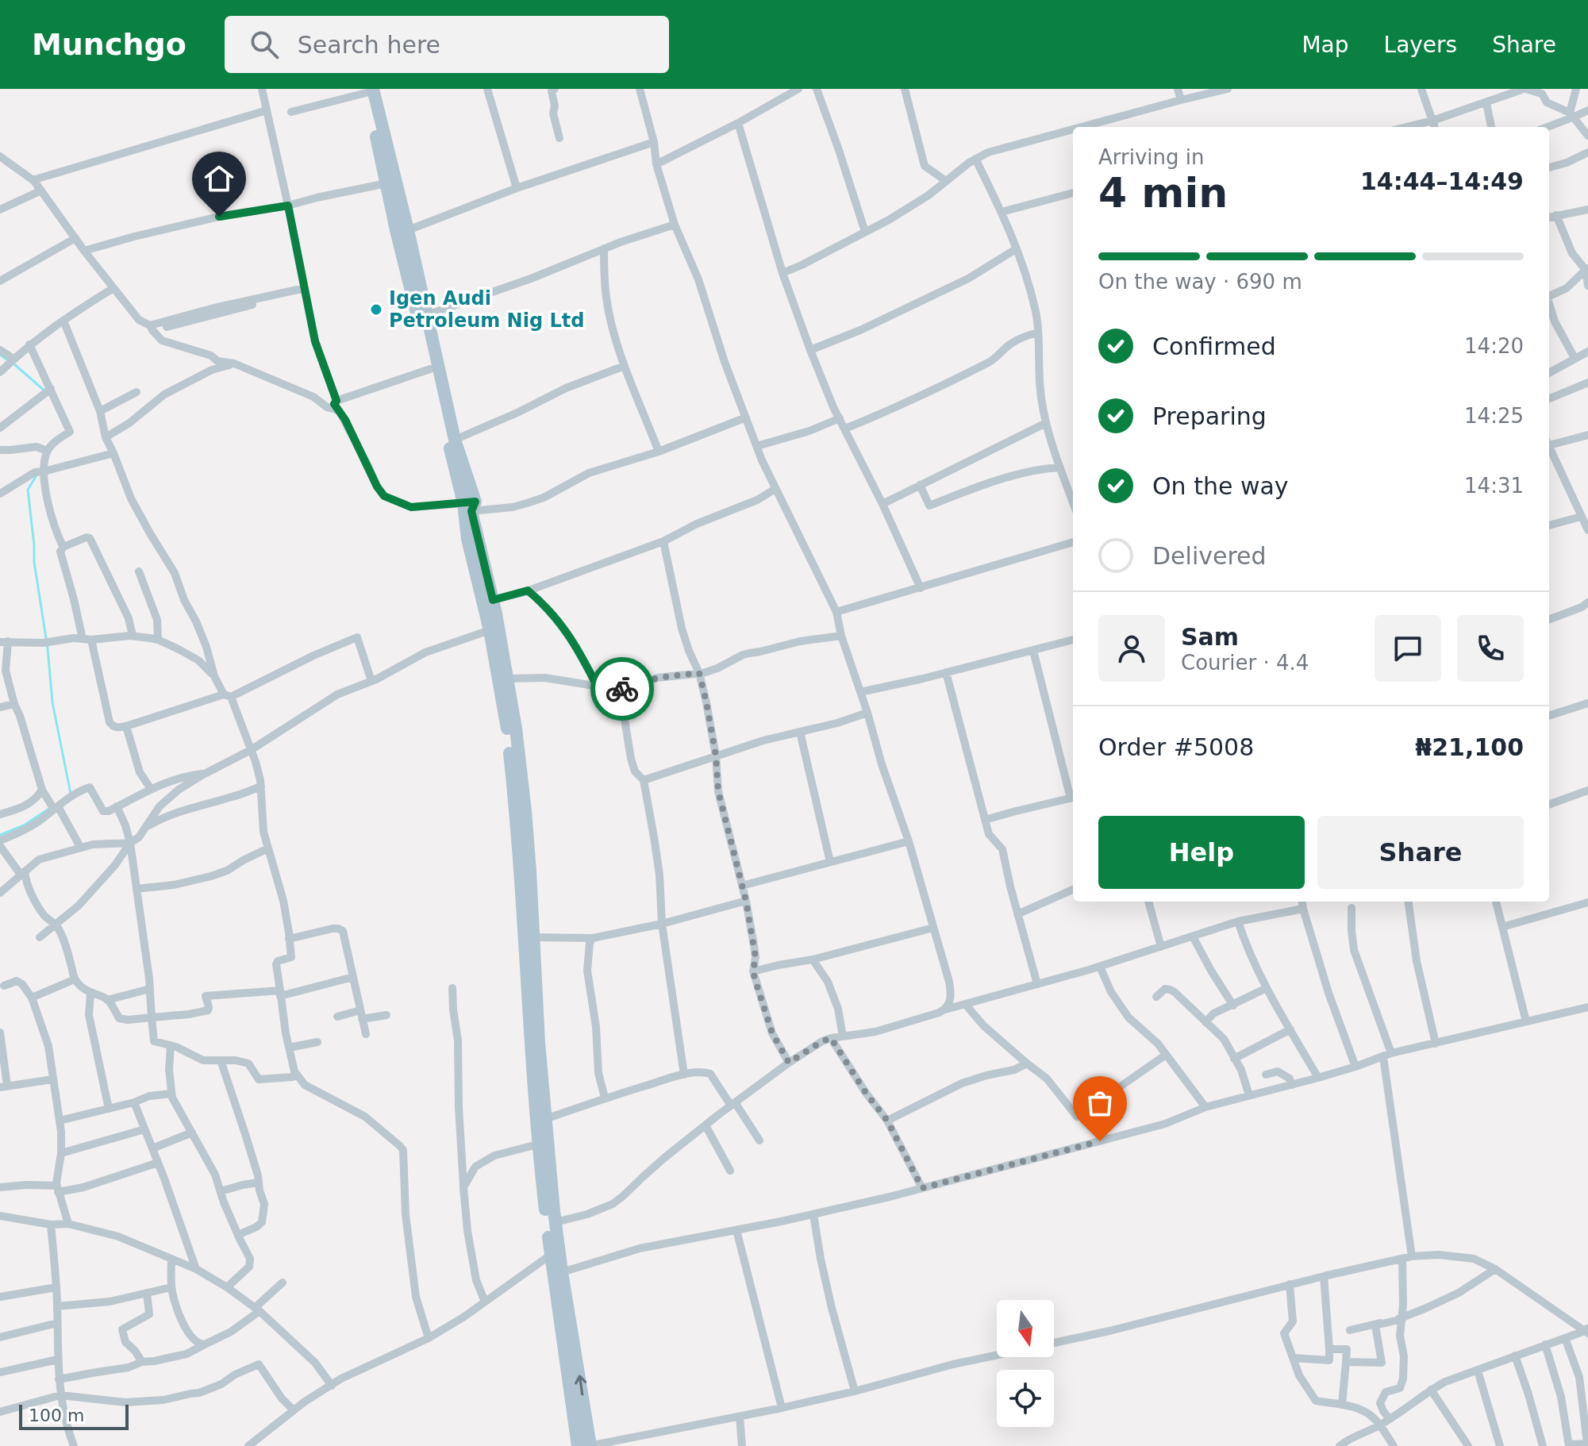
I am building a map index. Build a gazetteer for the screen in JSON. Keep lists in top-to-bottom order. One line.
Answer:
{"places":["Igen Audi Petroleum Nig Ltd"],"scale_bar":"100 m","north":"bottom","page":{"header":"Munchgo","search":"Search here","nav":["Map","Layers","Share"],"heading":["4 min","Arriving in","14:44–14:49"],"panel":["Sam","Courier · 4.4","Order #5008","₦21,100"],"bar":"On the way · 690 m","list":[["Confirmed","14:20"],["Preparing","14:25"],["On the way","14:31"],"Delivered"],"buttons":["Help","Share"],"scale":"100 m"}}
